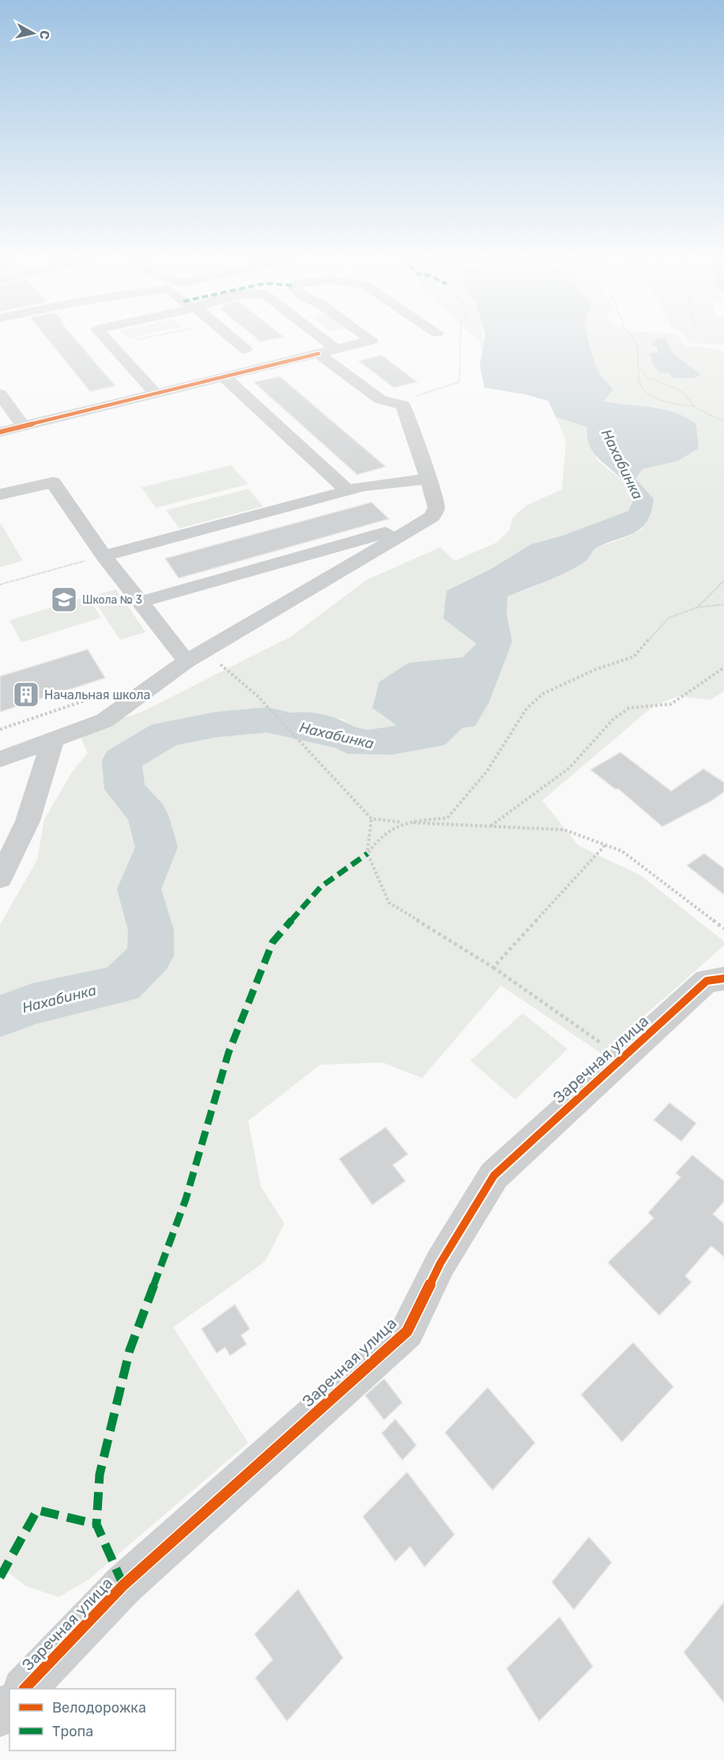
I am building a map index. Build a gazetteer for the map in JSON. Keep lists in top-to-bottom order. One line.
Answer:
{"streets":{"street":["Заречная улица"]},"water":["Нахабинка"],"places":{"school or university":["Школа № 3"],"building":["Начальная школа"]},"legend":["Велодорожка","Тропа"],"north":"right"}
